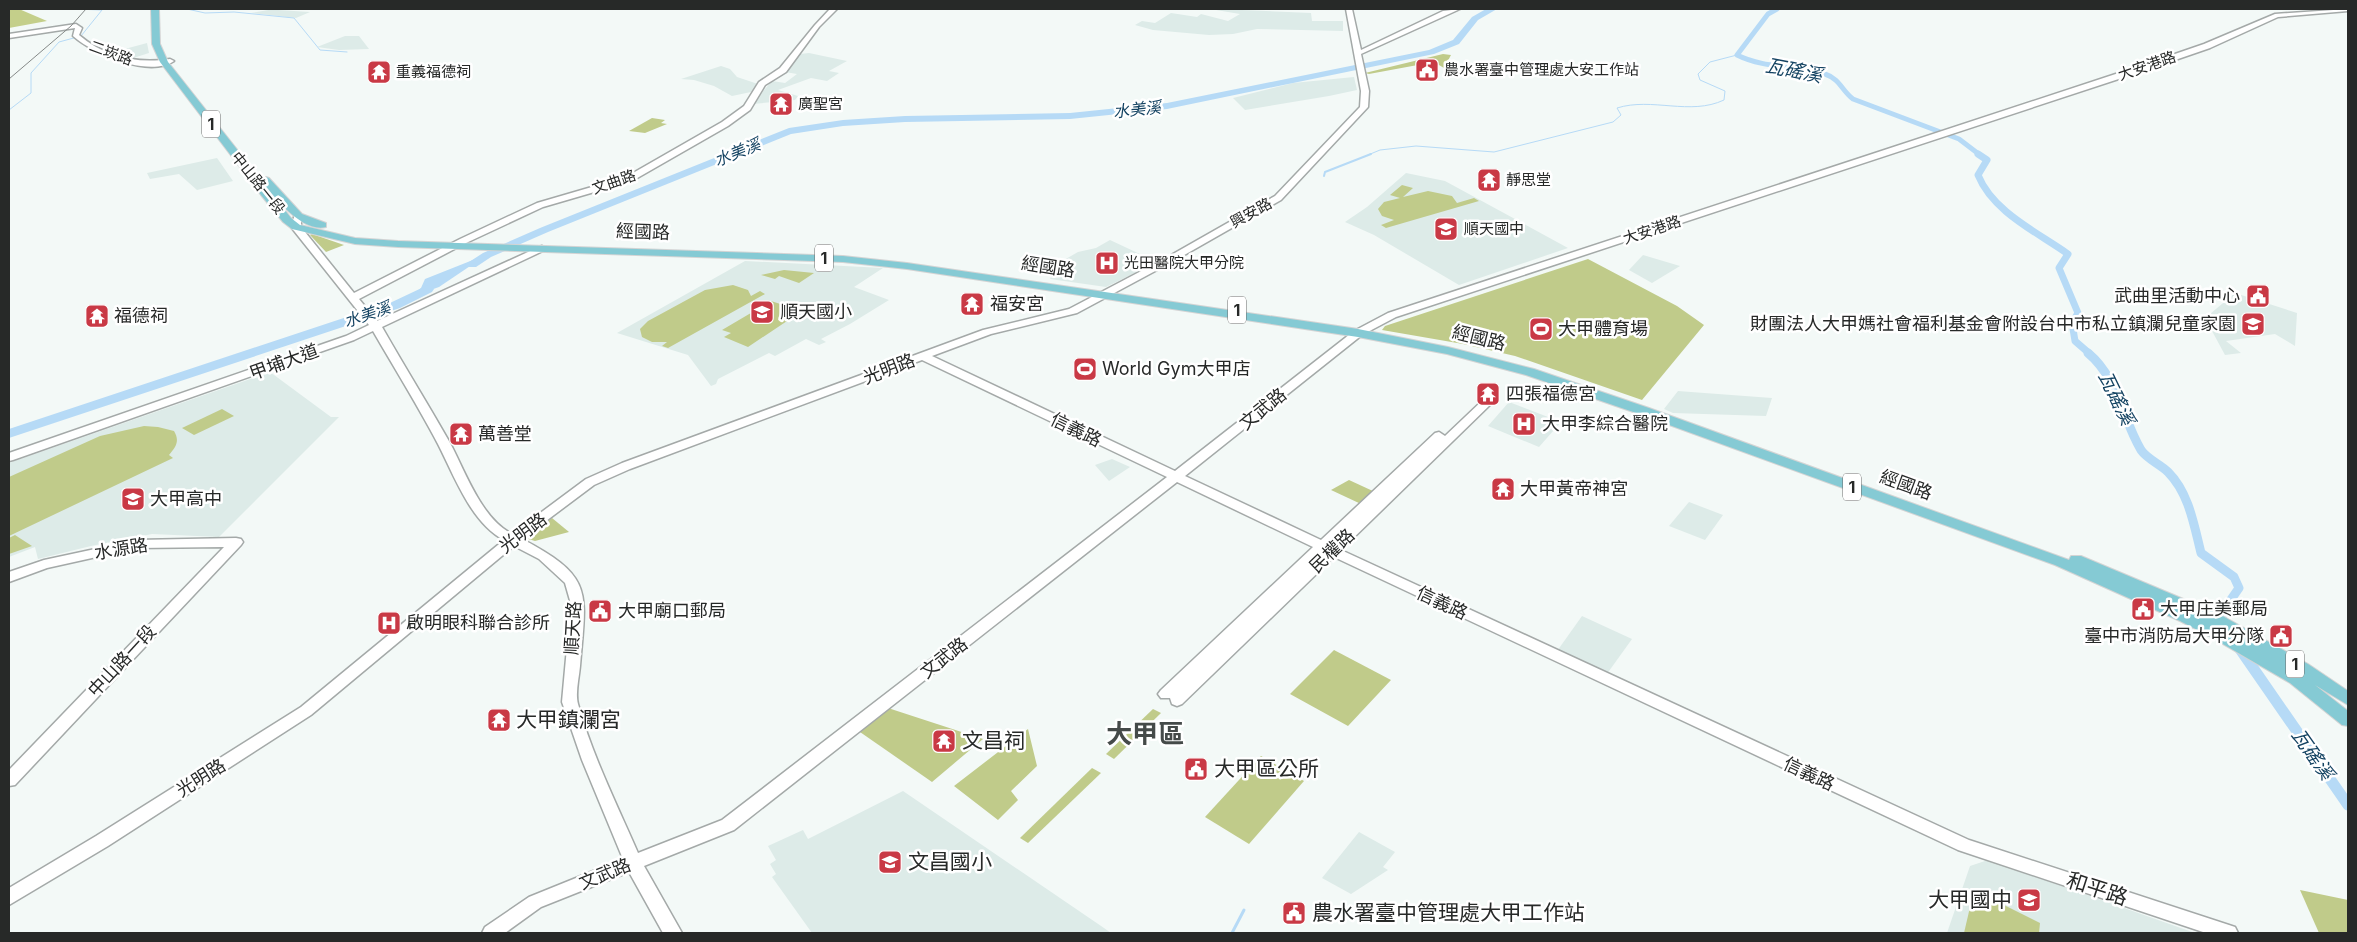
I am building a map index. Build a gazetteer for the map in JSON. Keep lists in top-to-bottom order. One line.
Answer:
{"streets":{"main road":["1","中山路一段","經國路"],"street":["二崁路","大安港路","文曲路","興安路","甲埔大道","光明路","文武路","信義路","水源路","民權路","順天路","和平路"]},"crossings":[["二崁路","中山路一段"],["大安港路","經國路"],["大安港路","文武路"],["1","文曲路"],["1","中山路一段"],["1","經國路"],["1","甲埔大道"],["文曲路","中山路一段"],["中山路一段","甲埔大道"],["中山路一段","水源路"],["中山路一段","順天路"],["興安路","經國路"],["興安路","光明路"],["經國路","甲埔大道"],["經國路","光明路"],["經國路","文武路"],["甲埔大道","順天路"],["光明路","信義路"],["光明路","順天路"],["文武路","信義路"],["文武路","順天路"],["信義路","民權路"],["信義路","和平路"]],"districts":["大甲區"],"water":["瓦磘溪","水美溪"],"places":{"public building":["農水署臺中管理處大安工作站","武曲里活動中心","大甲庄美郵局","大甲廟口郵局","臺中市消防局大甲分隊","大甲區公所","農水署臺中管理處大甲工作站"],"temple":["重義福德祠","廣聖宮","靜思堂","福安宮","福德祠","四張福德宮","萬善堂","大甲黃帝神宮","大甲鎮瀾宮","文昌祠"],"school or university":["順天國中","順天國小","財團法人大甲媽社會福利基金會附設台中市私立鎮瀾兒童家園","大甲高中","文昌國小","大甲國中"],"hospital":["光田醫院大甲分院","大甲李綜合醫院","啟明眼科聯合診所"],"sports":["大甲體育場","World Gym大甲店"]}}
